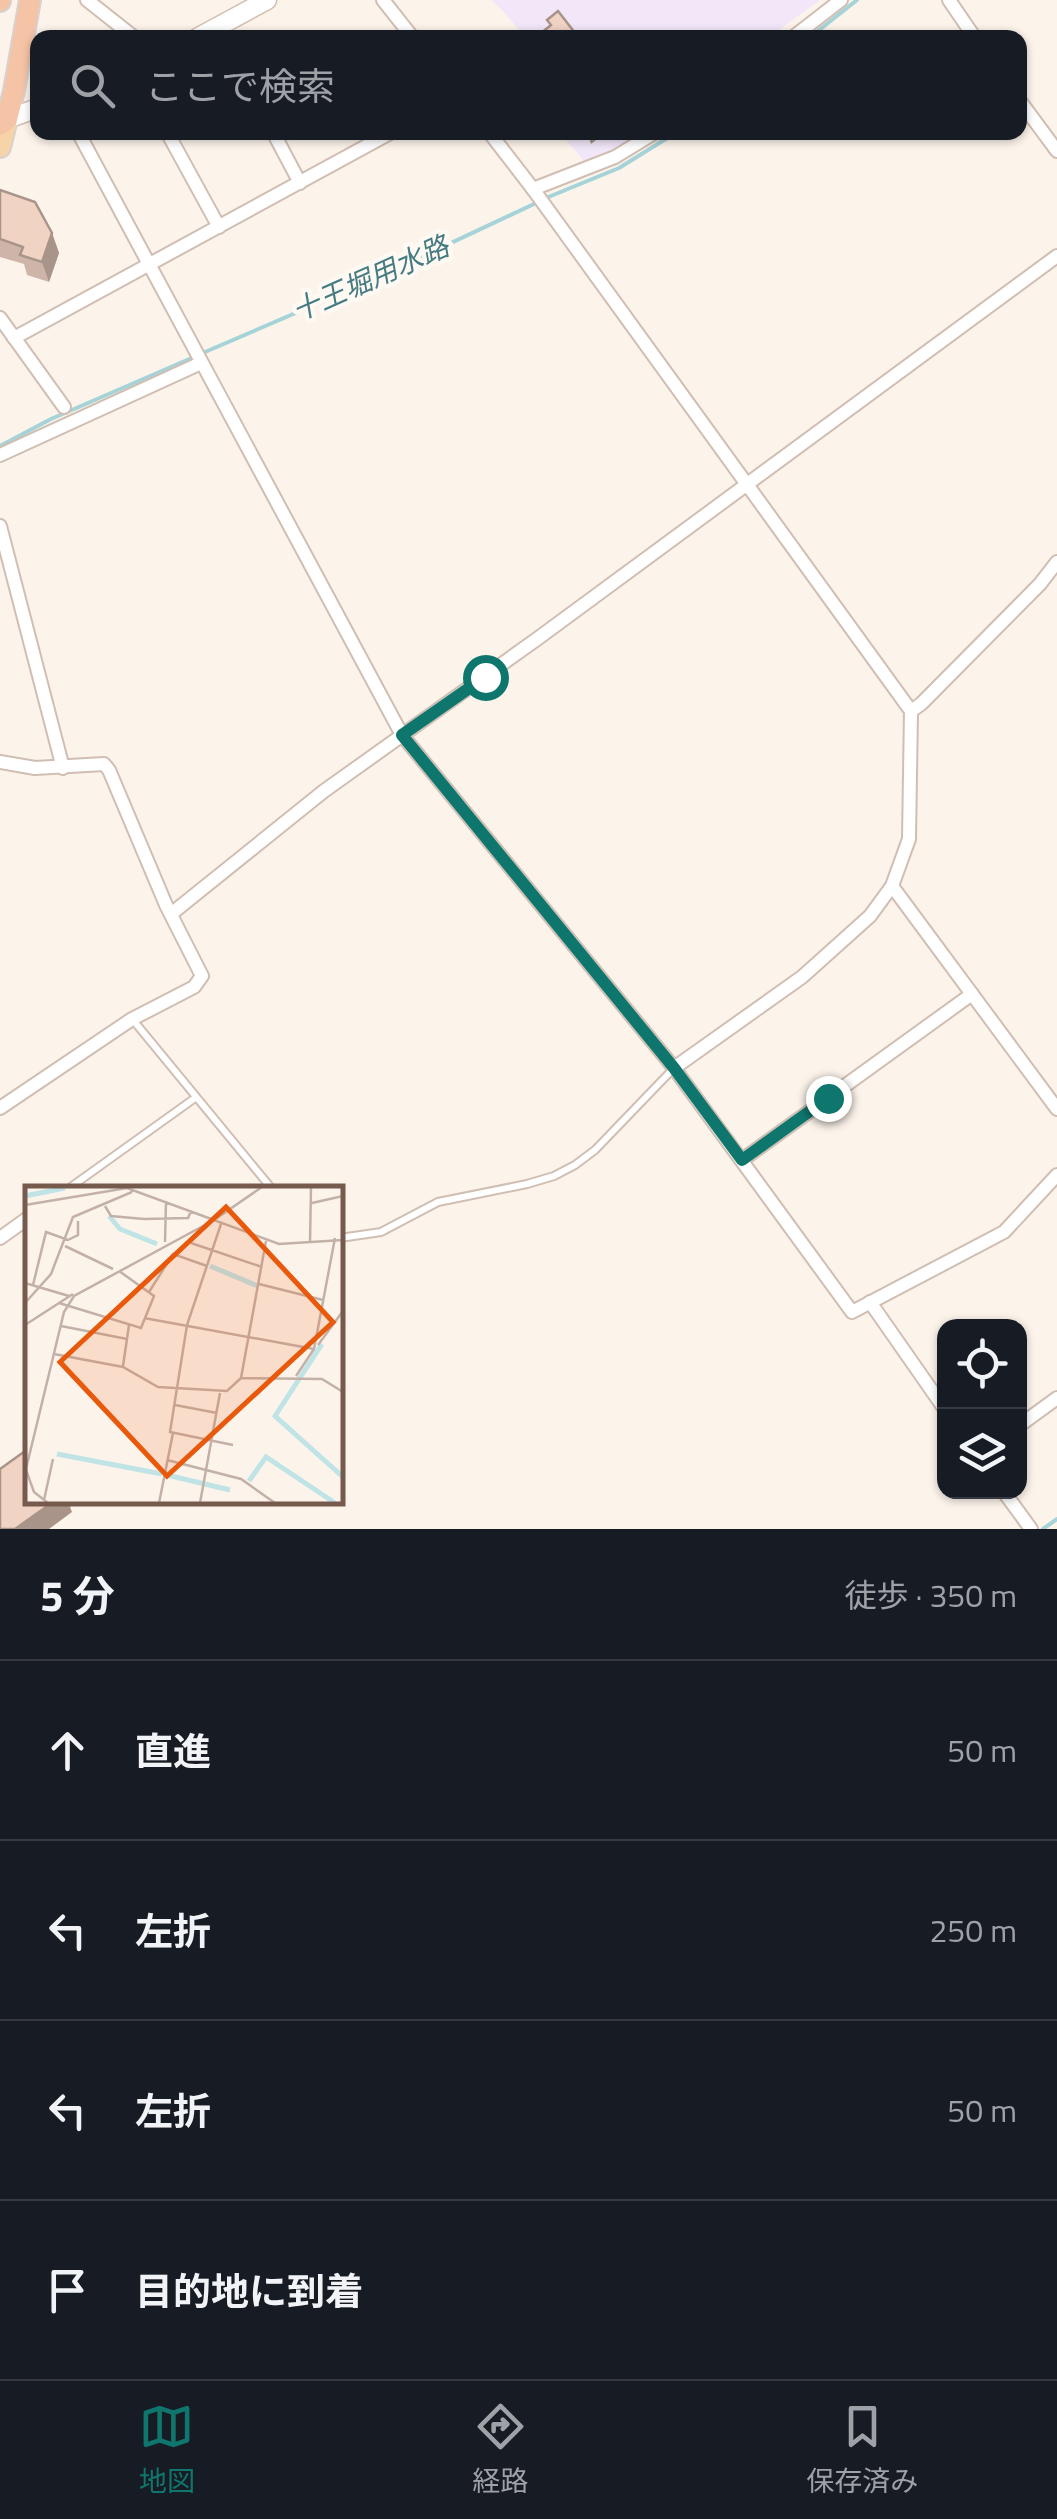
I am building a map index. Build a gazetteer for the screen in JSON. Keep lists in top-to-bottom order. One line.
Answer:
{"water":["十王堀用水路"],"page":{"search":"ここで検索","heading":["5 分","徒歩 · 350 m"],"list":[["直進","50 m"],["左折","250 m"],["左折","50 m"],"目的地に到着"],"nav":["地図","経路","保存済み"]}}
